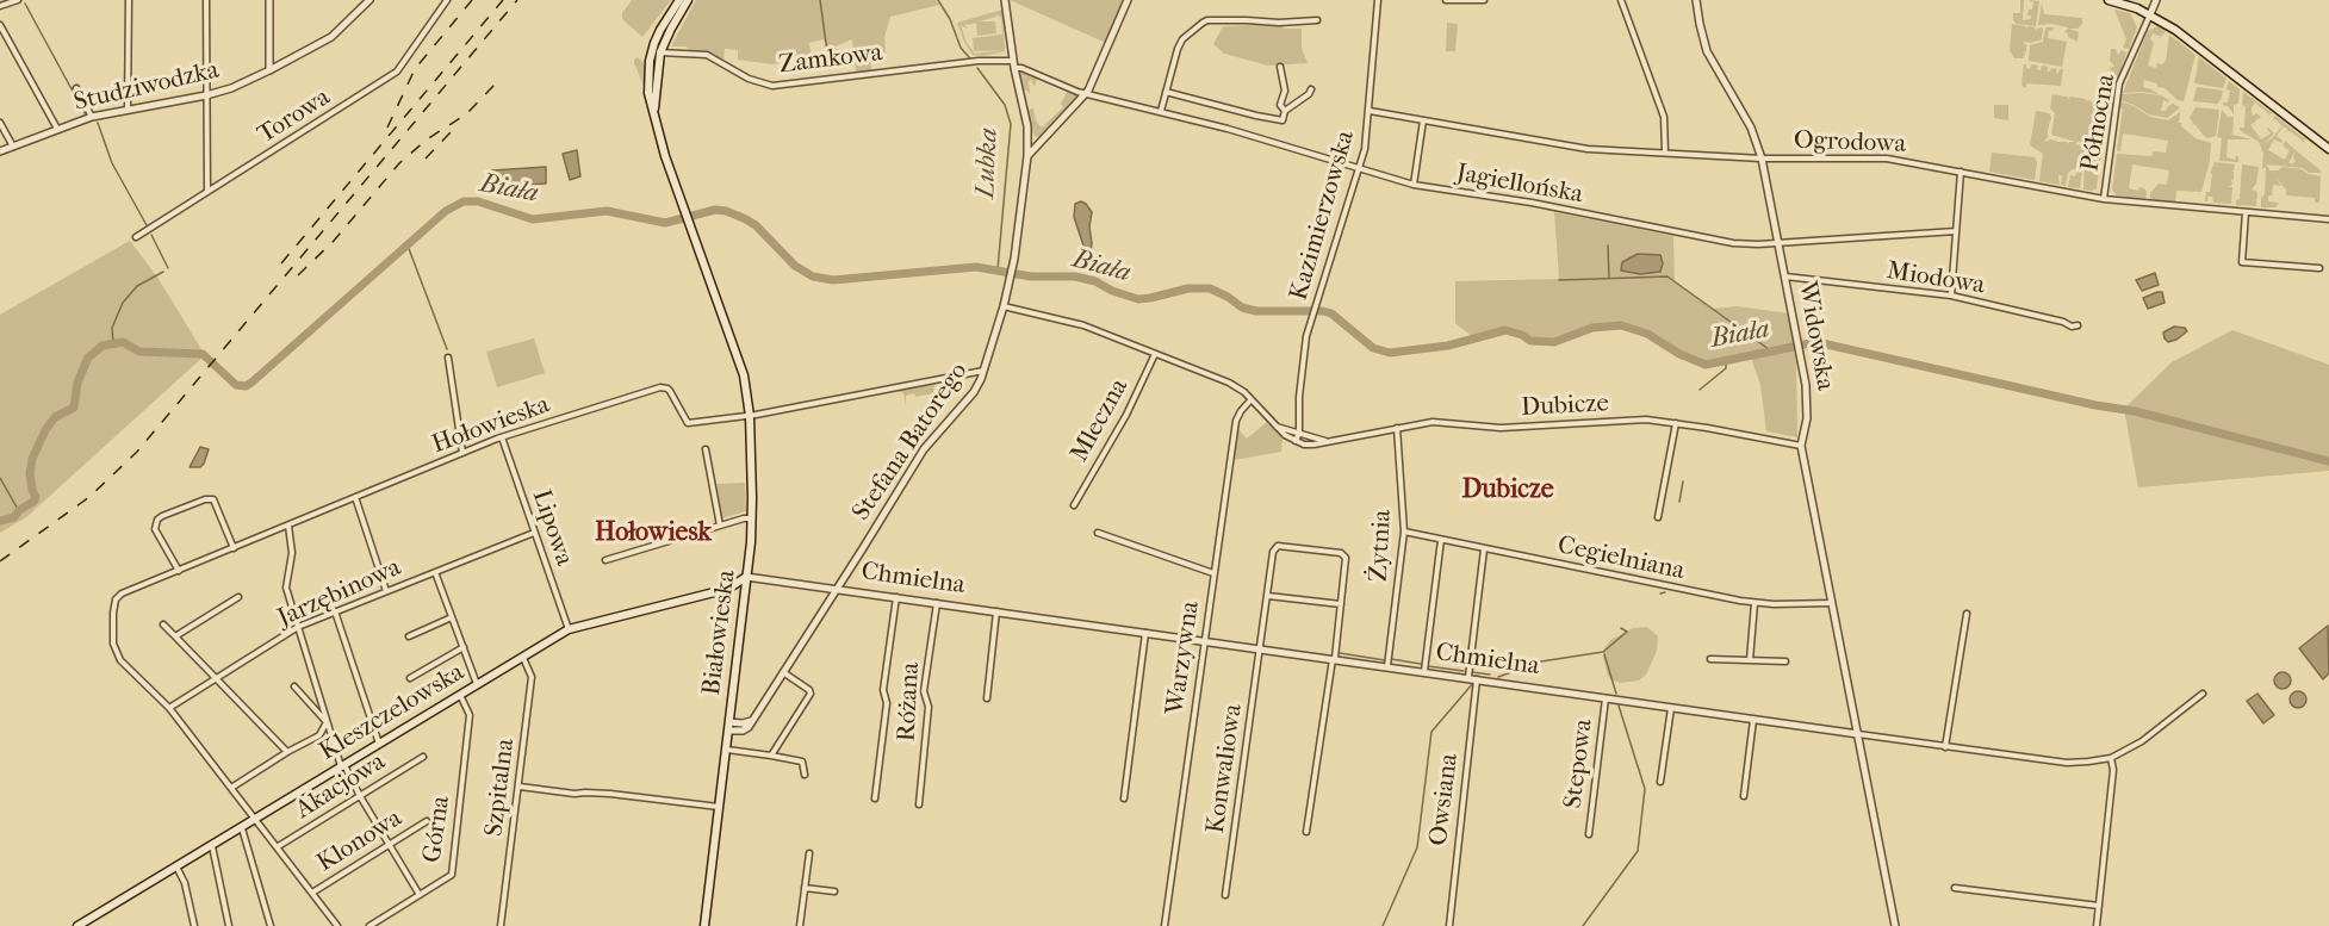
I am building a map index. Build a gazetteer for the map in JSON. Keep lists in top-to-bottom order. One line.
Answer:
{"streets":{"main road":["Białowieska","Kleszczelowska"],"street":["Zamkowa","Studziwodzka","Torowa","Północna","Ogrodowa","Jagiellońska","Kazimierzowska","Miodowa","Widowska","Dubicze","Mleczna","Hołowieska","Stefana Batorego","Lipowa","Żytnia","Cegielniana","Chmielna","Jarzębinowa","Warzywna","Różana","Stepowa","Konwaliowa","Akacjowa","Szpitalna","Owsiana","Górna","Klonowa"]},"crossings":[["Zamkowa","Jagiellońska"],["Zamkowa","Białowieska"],["Północna","Ogrodowa"],["Ogrodowa","Kazimierzowska"],["Ogrodowa","Widowska"],["Jagiellońska","Kazimierzowska"],["Jagiellońska","Widowska"],["Kazimierzowska","Dubicze"],["Miodowa","Widowska"],["Widowska","Dubicze"],["Widowska","Cegielniana"],["Widowska","Chmielna"],["Dubicze","Mleczna"],["Dubicze","Stefana Batorego"],["Dubicze","Żytnia"],["Dubicze","Warzywna"],["Hołowieska","Lipowa"],["Hołowieska","Jarzębinowa"],["Hołowieska","Białowieska"],["Hołowieska","Kleszczelowska"],["Stefana Batorego","Chmielna"],["Stefana Batorego","Białowieska"],["Lipowa","Jarzębinowa"],["Lipowa","Kleszczelowska"],["Żytnia","Cegielniana"],["Żytnia","Chmielna"],["Chmielna","Białowieska"],["Chmielna","Warzywna"],["Chmielna","Różana"],["Chmielna","Kleszczelowska"],["Chmielna","Stepowa"],["Chmielna","Konwaliowa"],["Chmielna","Owsiana"],["Białowieska","Kleszczelowska"],["Kleszczelowska","Szpitalna"],["Kleszczelowska","Górna"]],"districts":["Dubicze","Hołowiesk"],"water":["Lubka","Biała"]}
